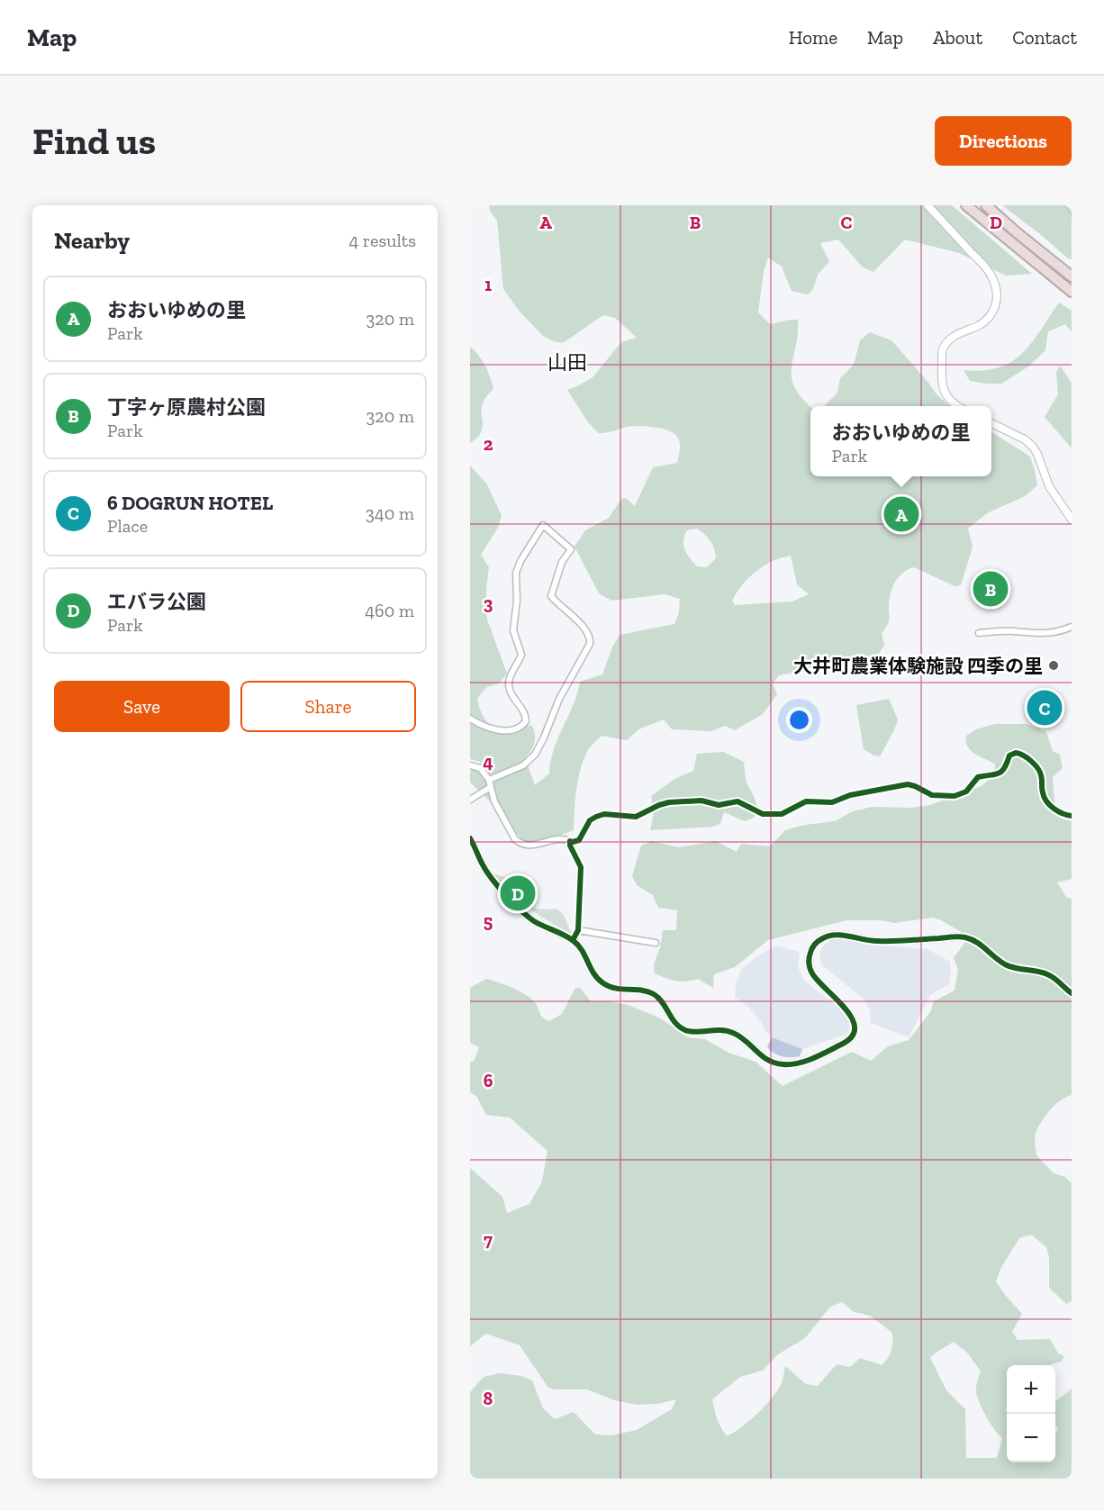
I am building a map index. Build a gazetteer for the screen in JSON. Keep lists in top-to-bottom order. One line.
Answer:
{"districts":["山田"],"places":["大井町農業体験施設 四季の里"],"page":{"header":"Map","nav":["Home","Map","About","Contact"],"buttons":["Directions",["Save","Share"]],"title":"Find us","heading":["Nearby","4 results"],"list":[{"mark":"A","name":"おおいゆめの里","note":"Park","value":"320 m"},{"mark":"B","name":"丁字ヶ原農村公園","note":"Park","value":"320 m"},{"mark":"C","name":"6 DOGRUN HOTEL","note":"Place","value":"340 m"},{"mark":"D","name":"エバラ公園","note":"Park","value":"460 m"}],"popup":["おおいゆめの里","Park"],"pins":["A","B","C","D"],"map_buttons":["+","−"]},"grid":{"columns":["A","B","C","D"],"rows":["1","2","3","4","5","6","7","8"]}}
